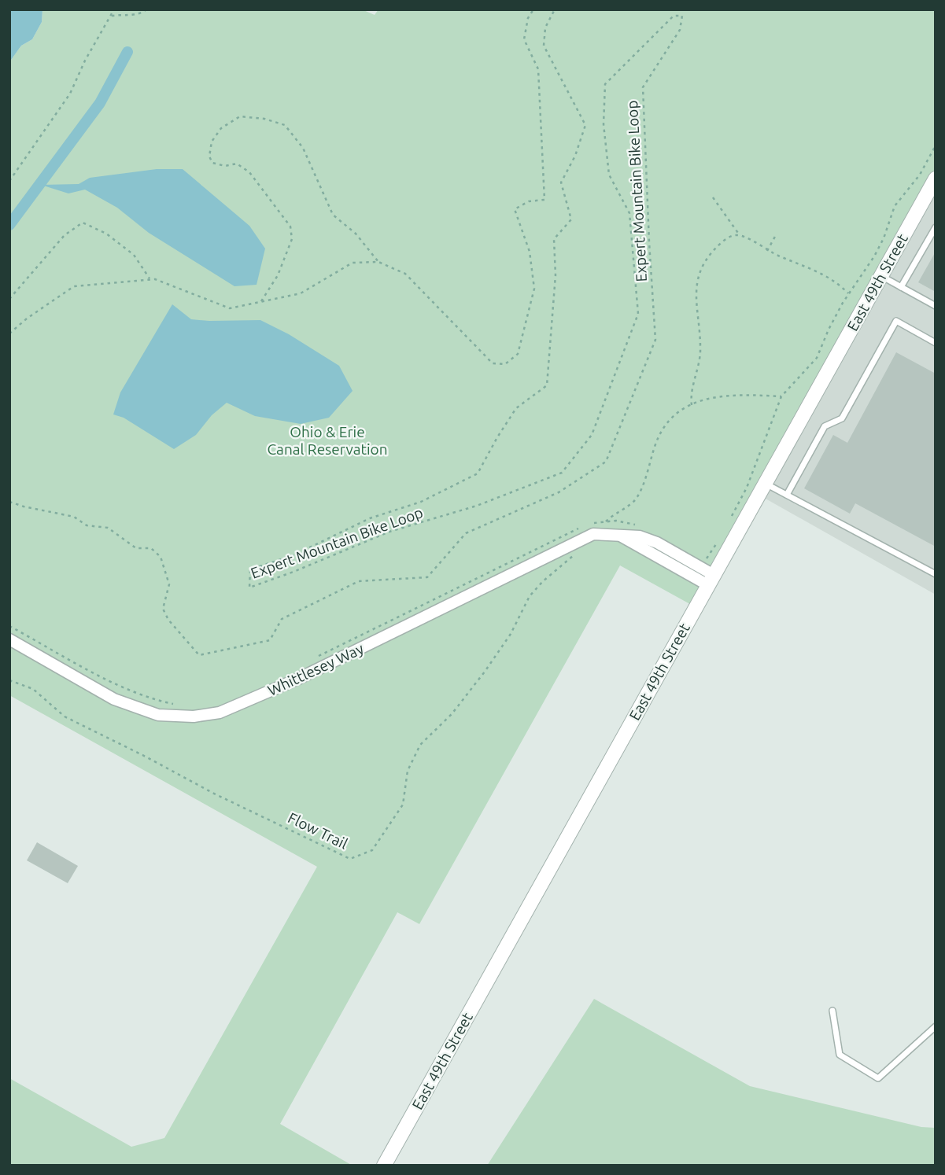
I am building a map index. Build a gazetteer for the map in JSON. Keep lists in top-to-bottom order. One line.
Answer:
{"streets":{"street":["East 49th Street","Whittlesey Way"],"path":["Expert Mountain Bike Loop","Flow Trail"]},"crossings":[["East 49th Street","Whittlesey Way"],["Whittlesey Way","Flow Trail"]],"parks":["Ohio & Erie Canal Reservation"]}
